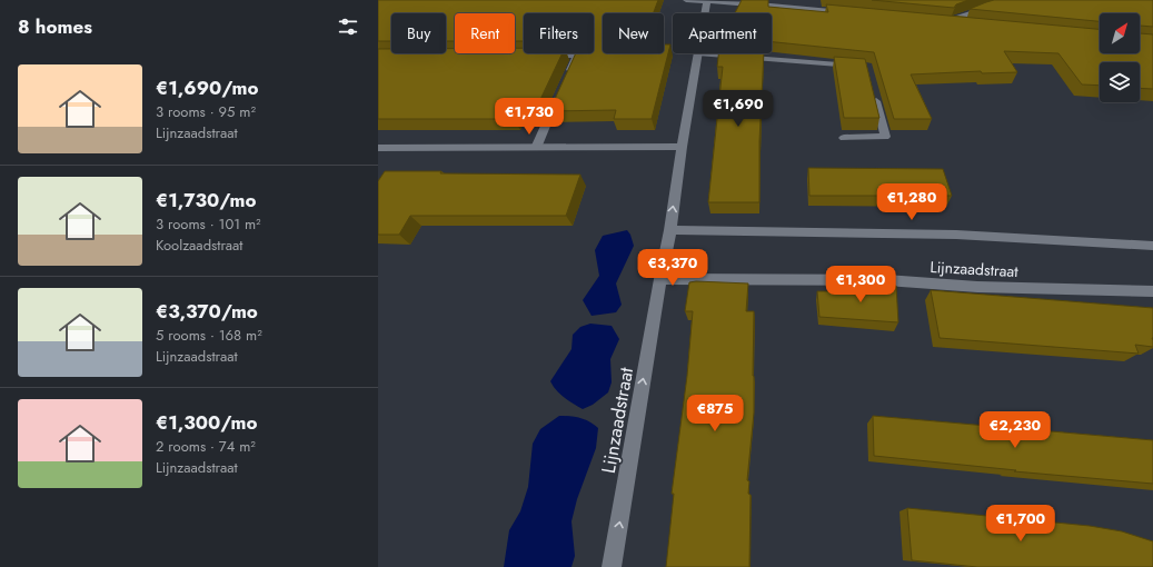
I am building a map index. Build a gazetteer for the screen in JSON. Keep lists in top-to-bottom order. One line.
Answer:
{"streets":{"street":["Lijnzaadstraat"]},"north":"top right","page":{"heading":"8 homes","chip":["Buy","Rent","Filters","New","Apartment"],"list":[{"name":"€1,690/mo","note":"3 rooms · 95 m² · Lijnzaadstraat"},{"name":"€1,730/mo","note":"3 rooms · 101 m² · Koolzaadstraat"},{"name":"€3,370/mo","note":"5 rooms · 168 m² · Lijnzaadstraat"},{"name":"€1,300/mo","note":"2 rooms · 74 m² · Lijnzaadstraat"}],"price":["€1,690","€1,730","€1,280","€3,370","€1,300","€875","€2,230","€1,700"]}}
